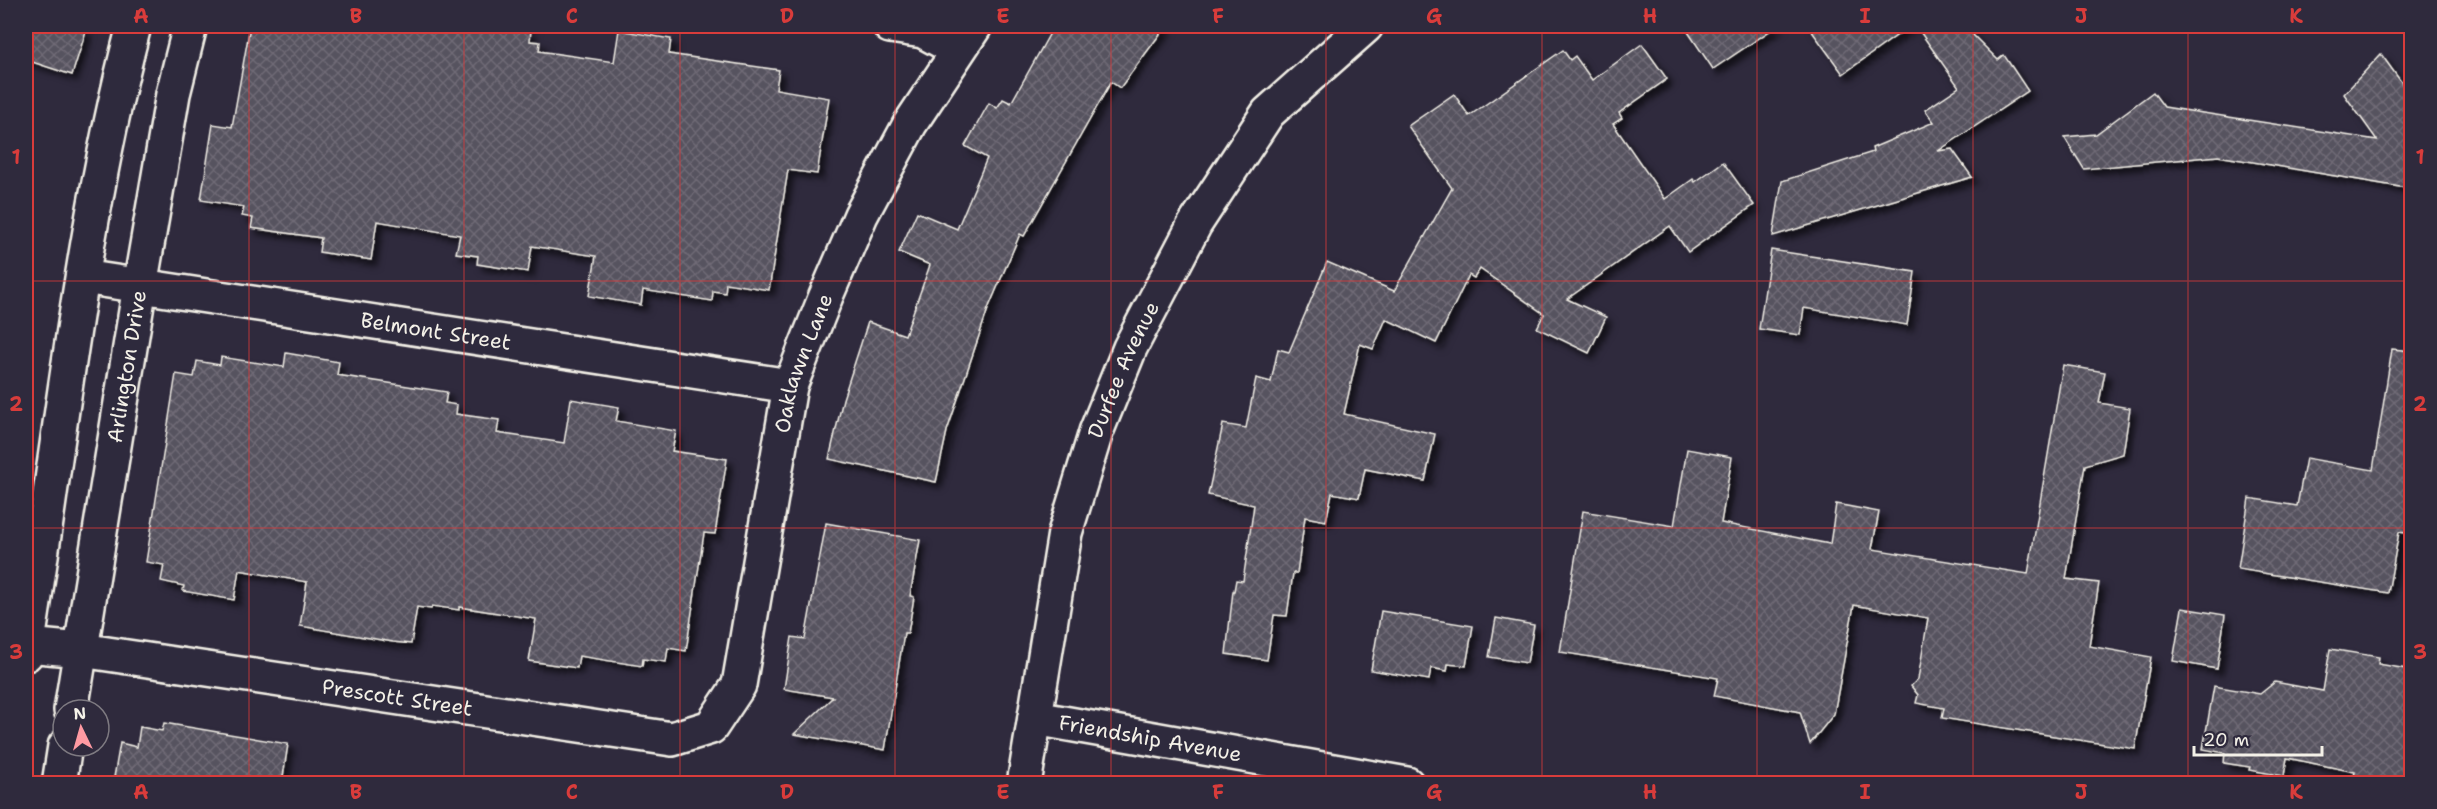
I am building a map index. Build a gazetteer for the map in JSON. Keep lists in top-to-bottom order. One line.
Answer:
{"streets":{"street":["Belmont Street","Oaklawn Lane","Arlington Drive","Durfee Avenue","Prescott Street","Friendship Avenue"]},"crossings":[["Belmont Street","Oaklawn Lane"],["Belmont Street","Arlington Drive"],["Oaklawn Lane","Prescott Street"],["Arlington Drive","Prescott Street"],["Durfee Avenue","Friendship Avenue"]],"scale_bar":"20 m","north":"top","grid":{"columns":["A","B","C","D","E","F","G","H","I","J","K"],"rows":["1","2","3"]}}
